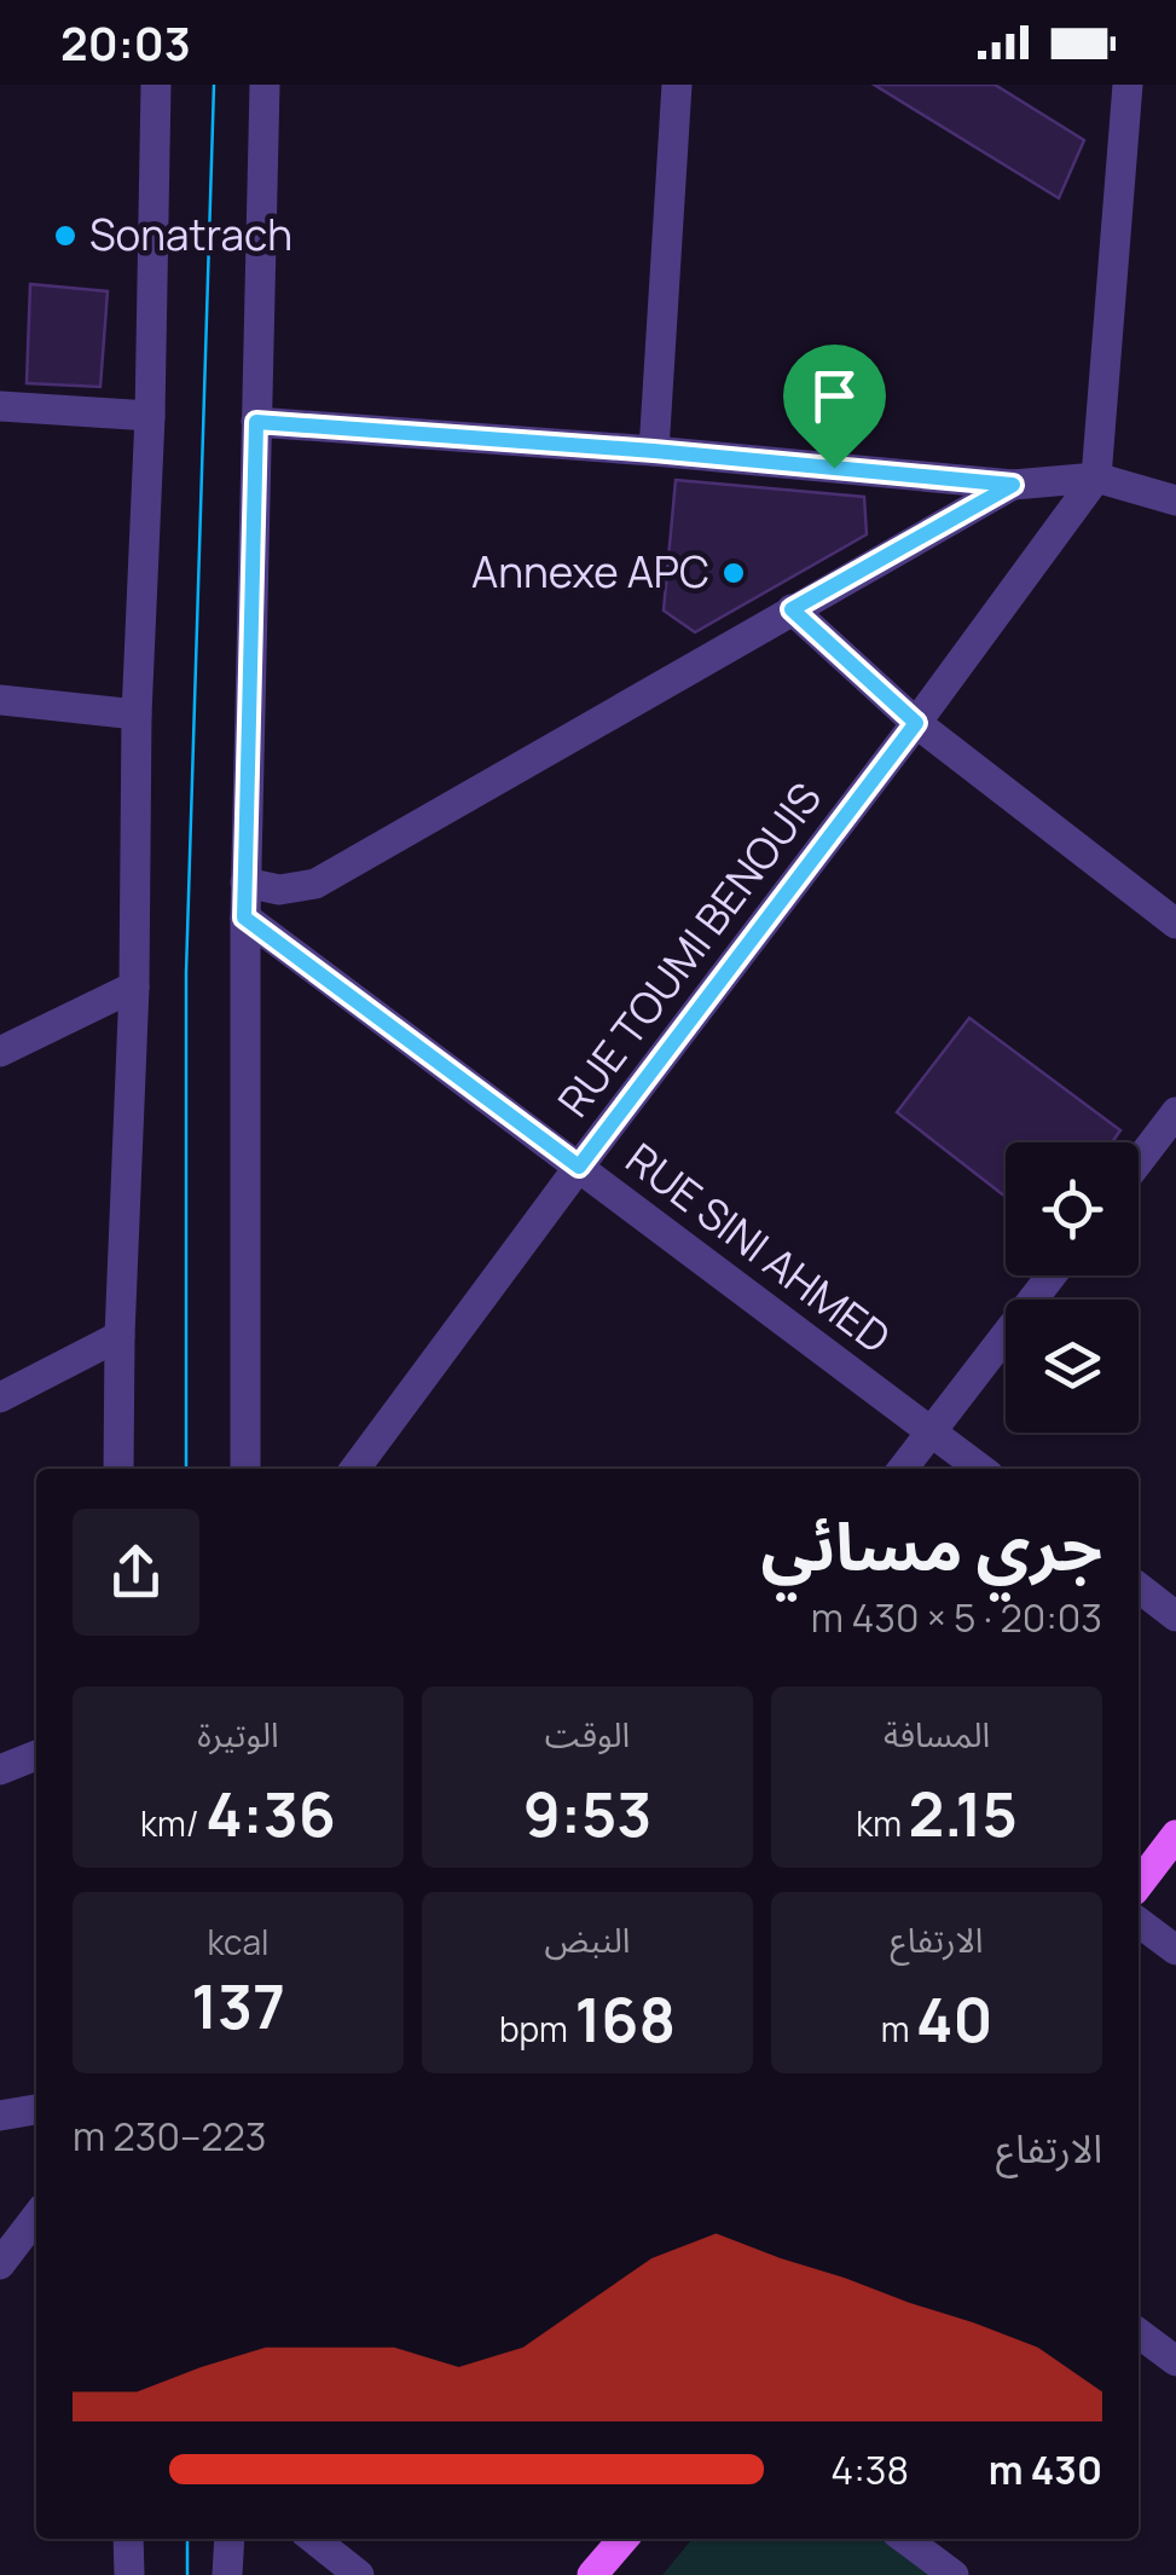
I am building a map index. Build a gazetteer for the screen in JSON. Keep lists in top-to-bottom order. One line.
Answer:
{"streets":{"street":["RUE TOUMI BENOUIS","RUE SINI AHMED"]},"crossings":[["RUE TOUMI BENOUIS","RUE SINI AHMED"]],"places":["Sonatrach","Annexe APC"],"page":{"status":"20:03","heading":["جري مسائي","20:03 · 5 × 430 m"],"stats":[["المسافة","2.15 km"],["الوقت","9:53"],["الوتيرة","4:36 /km"],["الارتفاع","40 m"],["النبض","168 bpm"],["kcal","137"]],"chart":["الارتفاع","223–230 m"],"list":[{"name":"430 m","note":"4:38"}]}}
